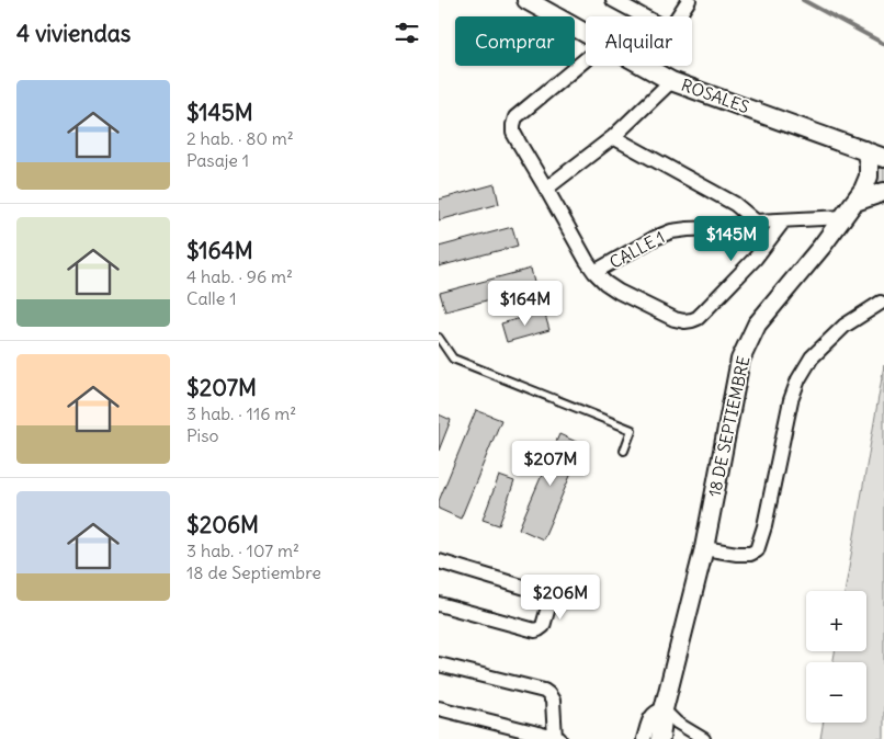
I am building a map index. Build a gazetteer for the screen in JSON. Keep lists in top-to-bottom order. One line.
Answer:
{"streets":{"street":["ROSALES","CALLE 1","18 DE SEPTIEMBRE"]},"crossings":[["ROSALES","18 DE SEPTIEMBRE"],["CALLE 1","18 DE SEPTIEMBRE"]],"page":{"heading":"4 viviendas","chip":["Comprar","Alquilar"],"list":[{"name":"$145M","note":"2 hab. · 80 m² · Pasaje 1"},{"name":"$164M","note":"4 hab. · 96 m² · Calle 1"},{"name":"$207M","note":"3 hab. · 116 m² · Piso"},{"name":"$206M","note":"3 hab. · 107 m² · 18 de Septiembre"}],"price":["$145M","$164M","$207M","$206M"],"map_buttons":["+","−"]}}
